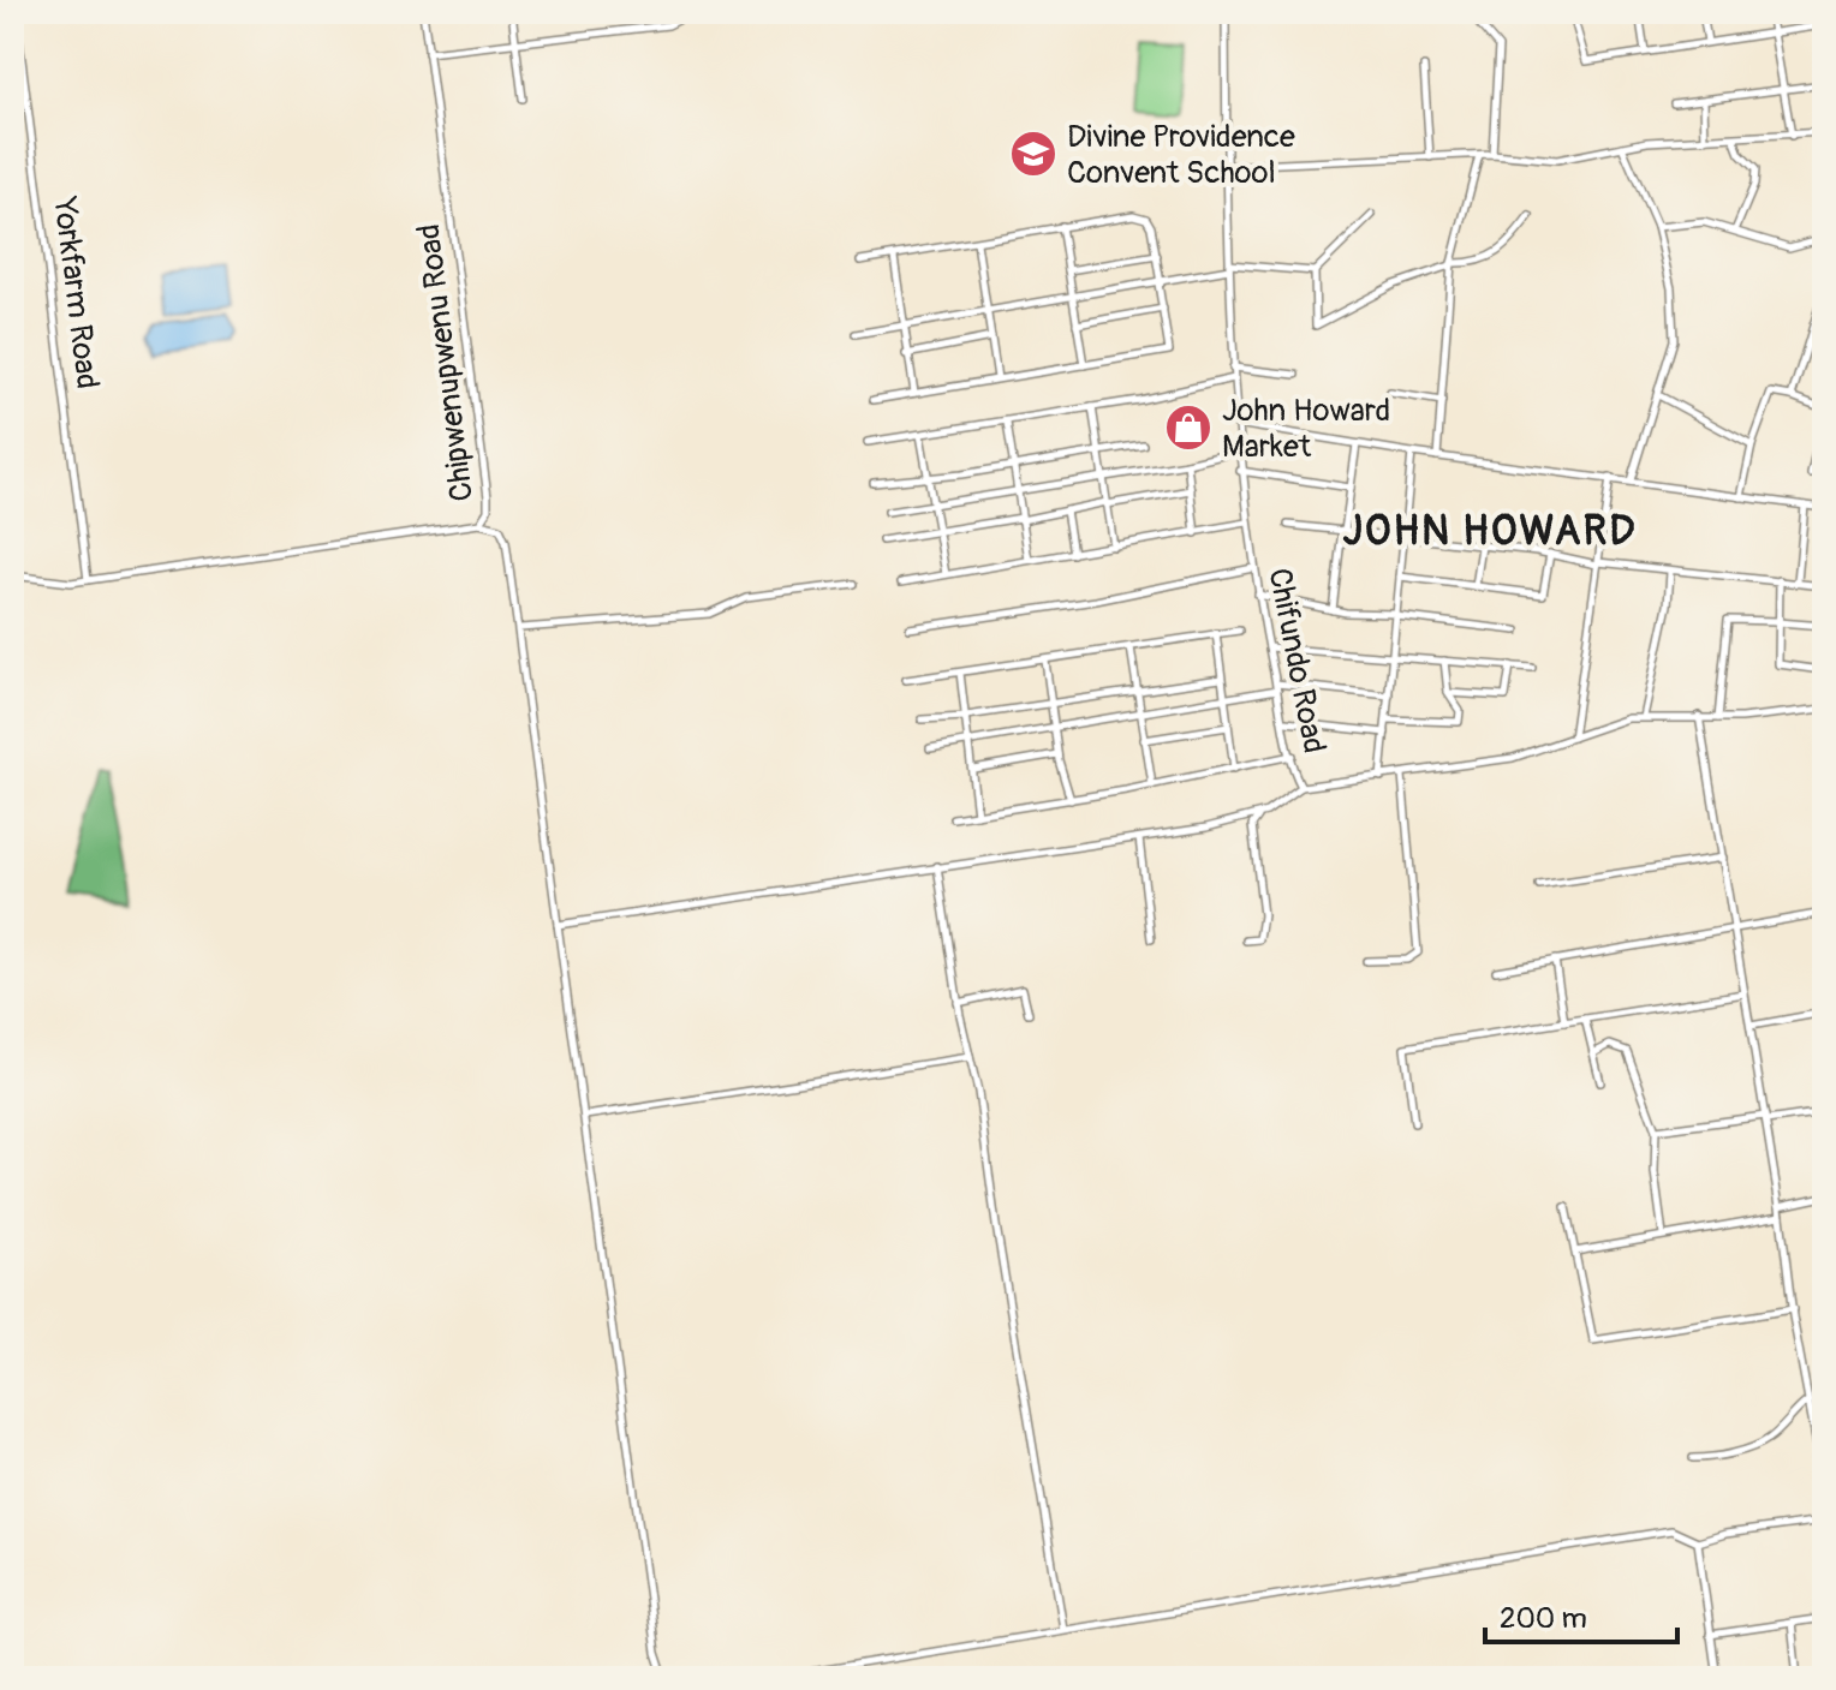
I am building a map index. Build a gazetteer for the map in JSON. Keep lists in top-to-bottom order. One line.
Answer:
{"streets":{"street":["Yorkfarm Road","Chipwenupwenu Road","Chifundo Road"]},"crossings":[["Yorkfarm Road","Chipwenupwenu Road"]],"districts":["JOHN HOWARD"],"places":{"school or university":["Divine Providence Convent School"],"shop":["John Howard Market"]},"scale_bar":"200 m"}
